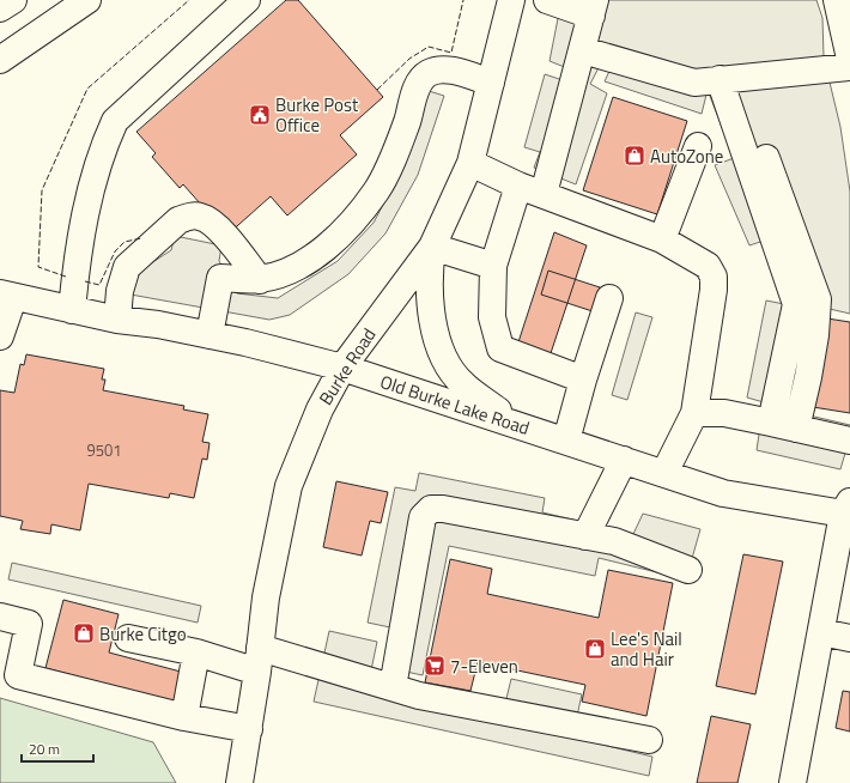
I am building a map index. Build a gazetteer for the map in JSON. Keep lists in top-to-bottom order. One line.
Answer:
{"streets":{"street":["Burke Road","Old Burke Lake Road"]},"crossings":[["Burke Road","Old Burke Lake Road"]],"places":{"public building":["Burke Post Office"],"shop":["AutoZone","Burke Citgo","Lee's Nail and Hair"],"supermarket":["7-Eleven"]},"house_numbers":["9501"],"scale_bar":"20 m"}
